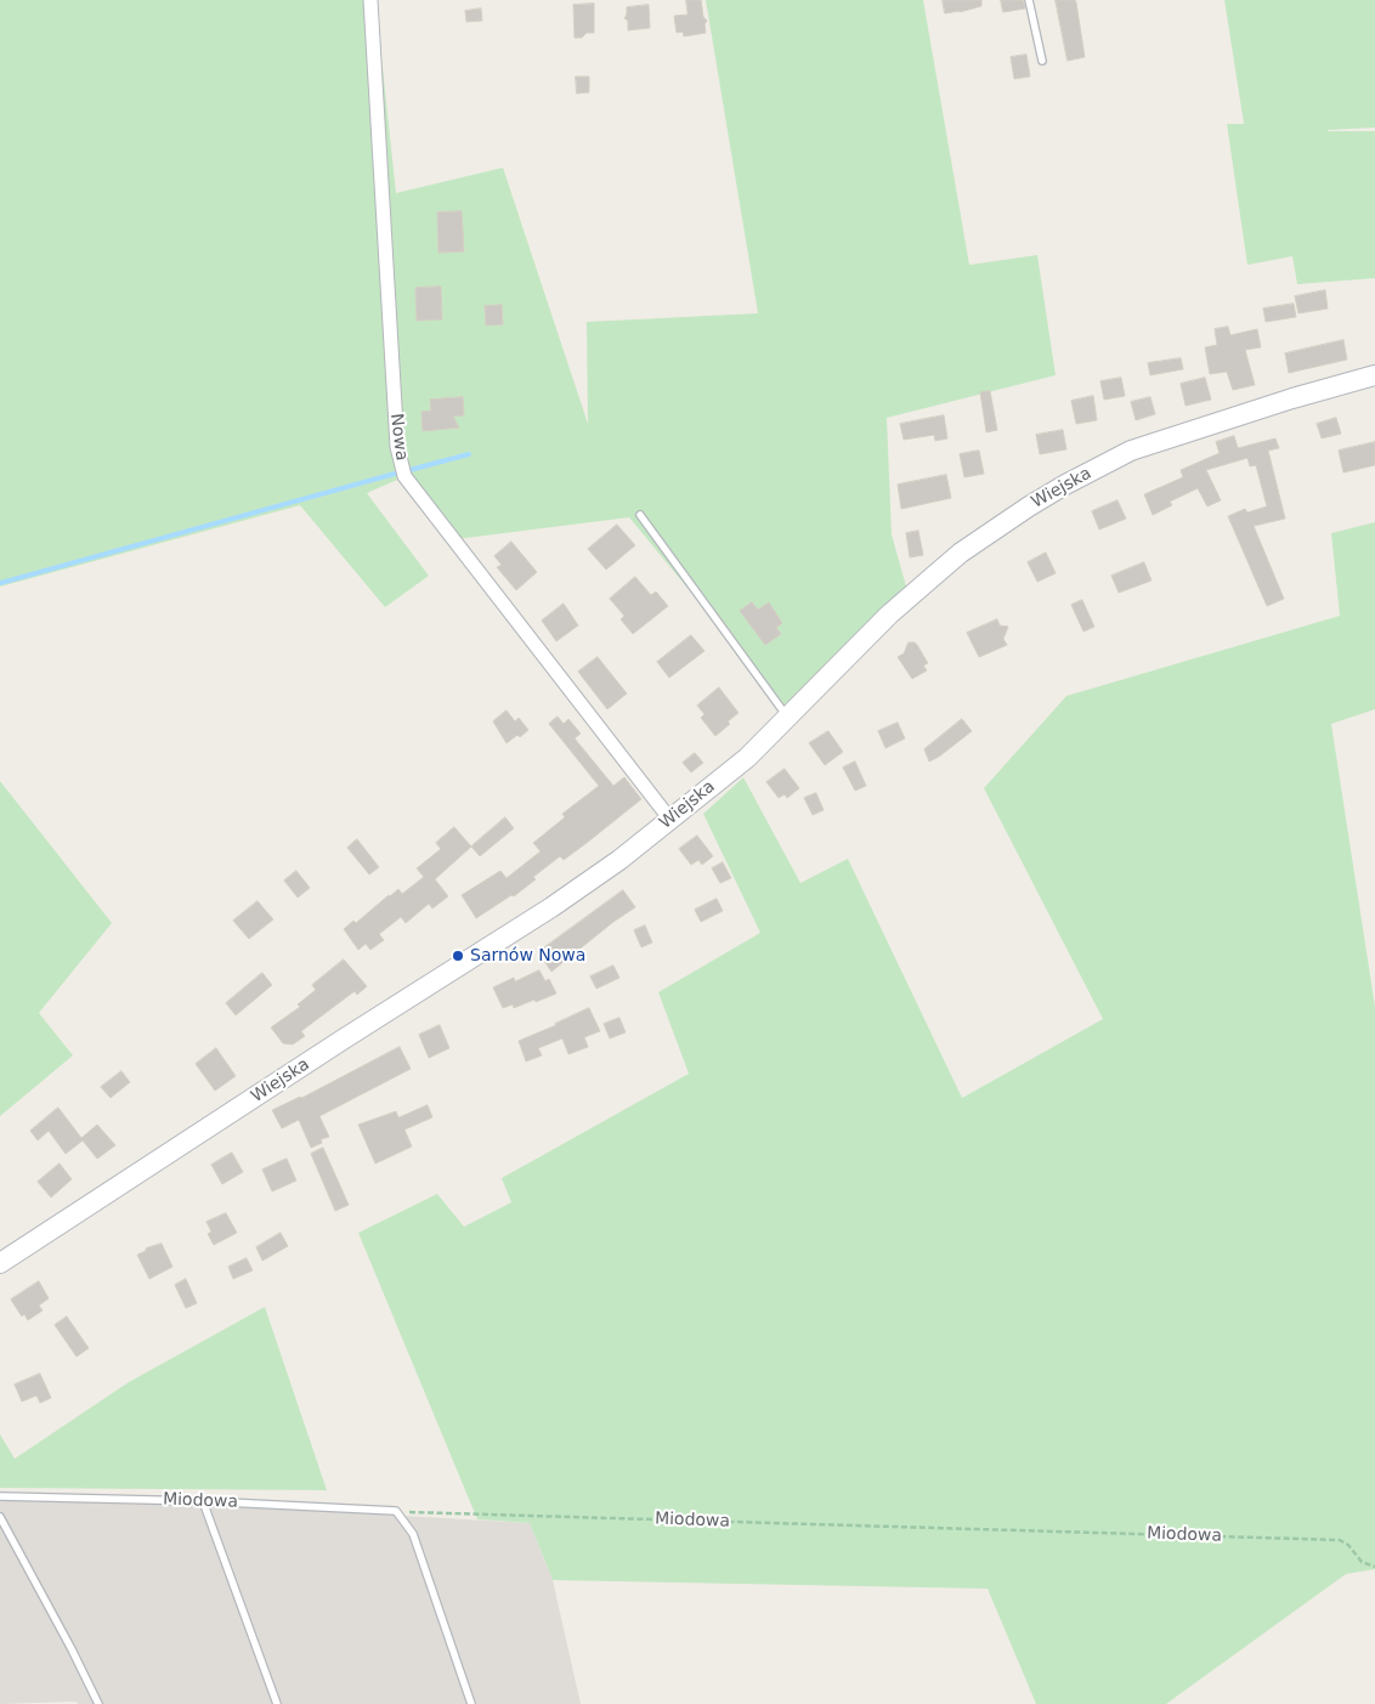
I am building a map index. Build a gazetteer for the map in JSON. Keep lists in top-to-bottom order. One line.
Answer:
{"streets":{"street":["Nowa","Wiejska"],"lane":["Miodowa"]},"crossings":[["Nowa","Wiejska"]],"places":["Sarnów Nowa"]}
